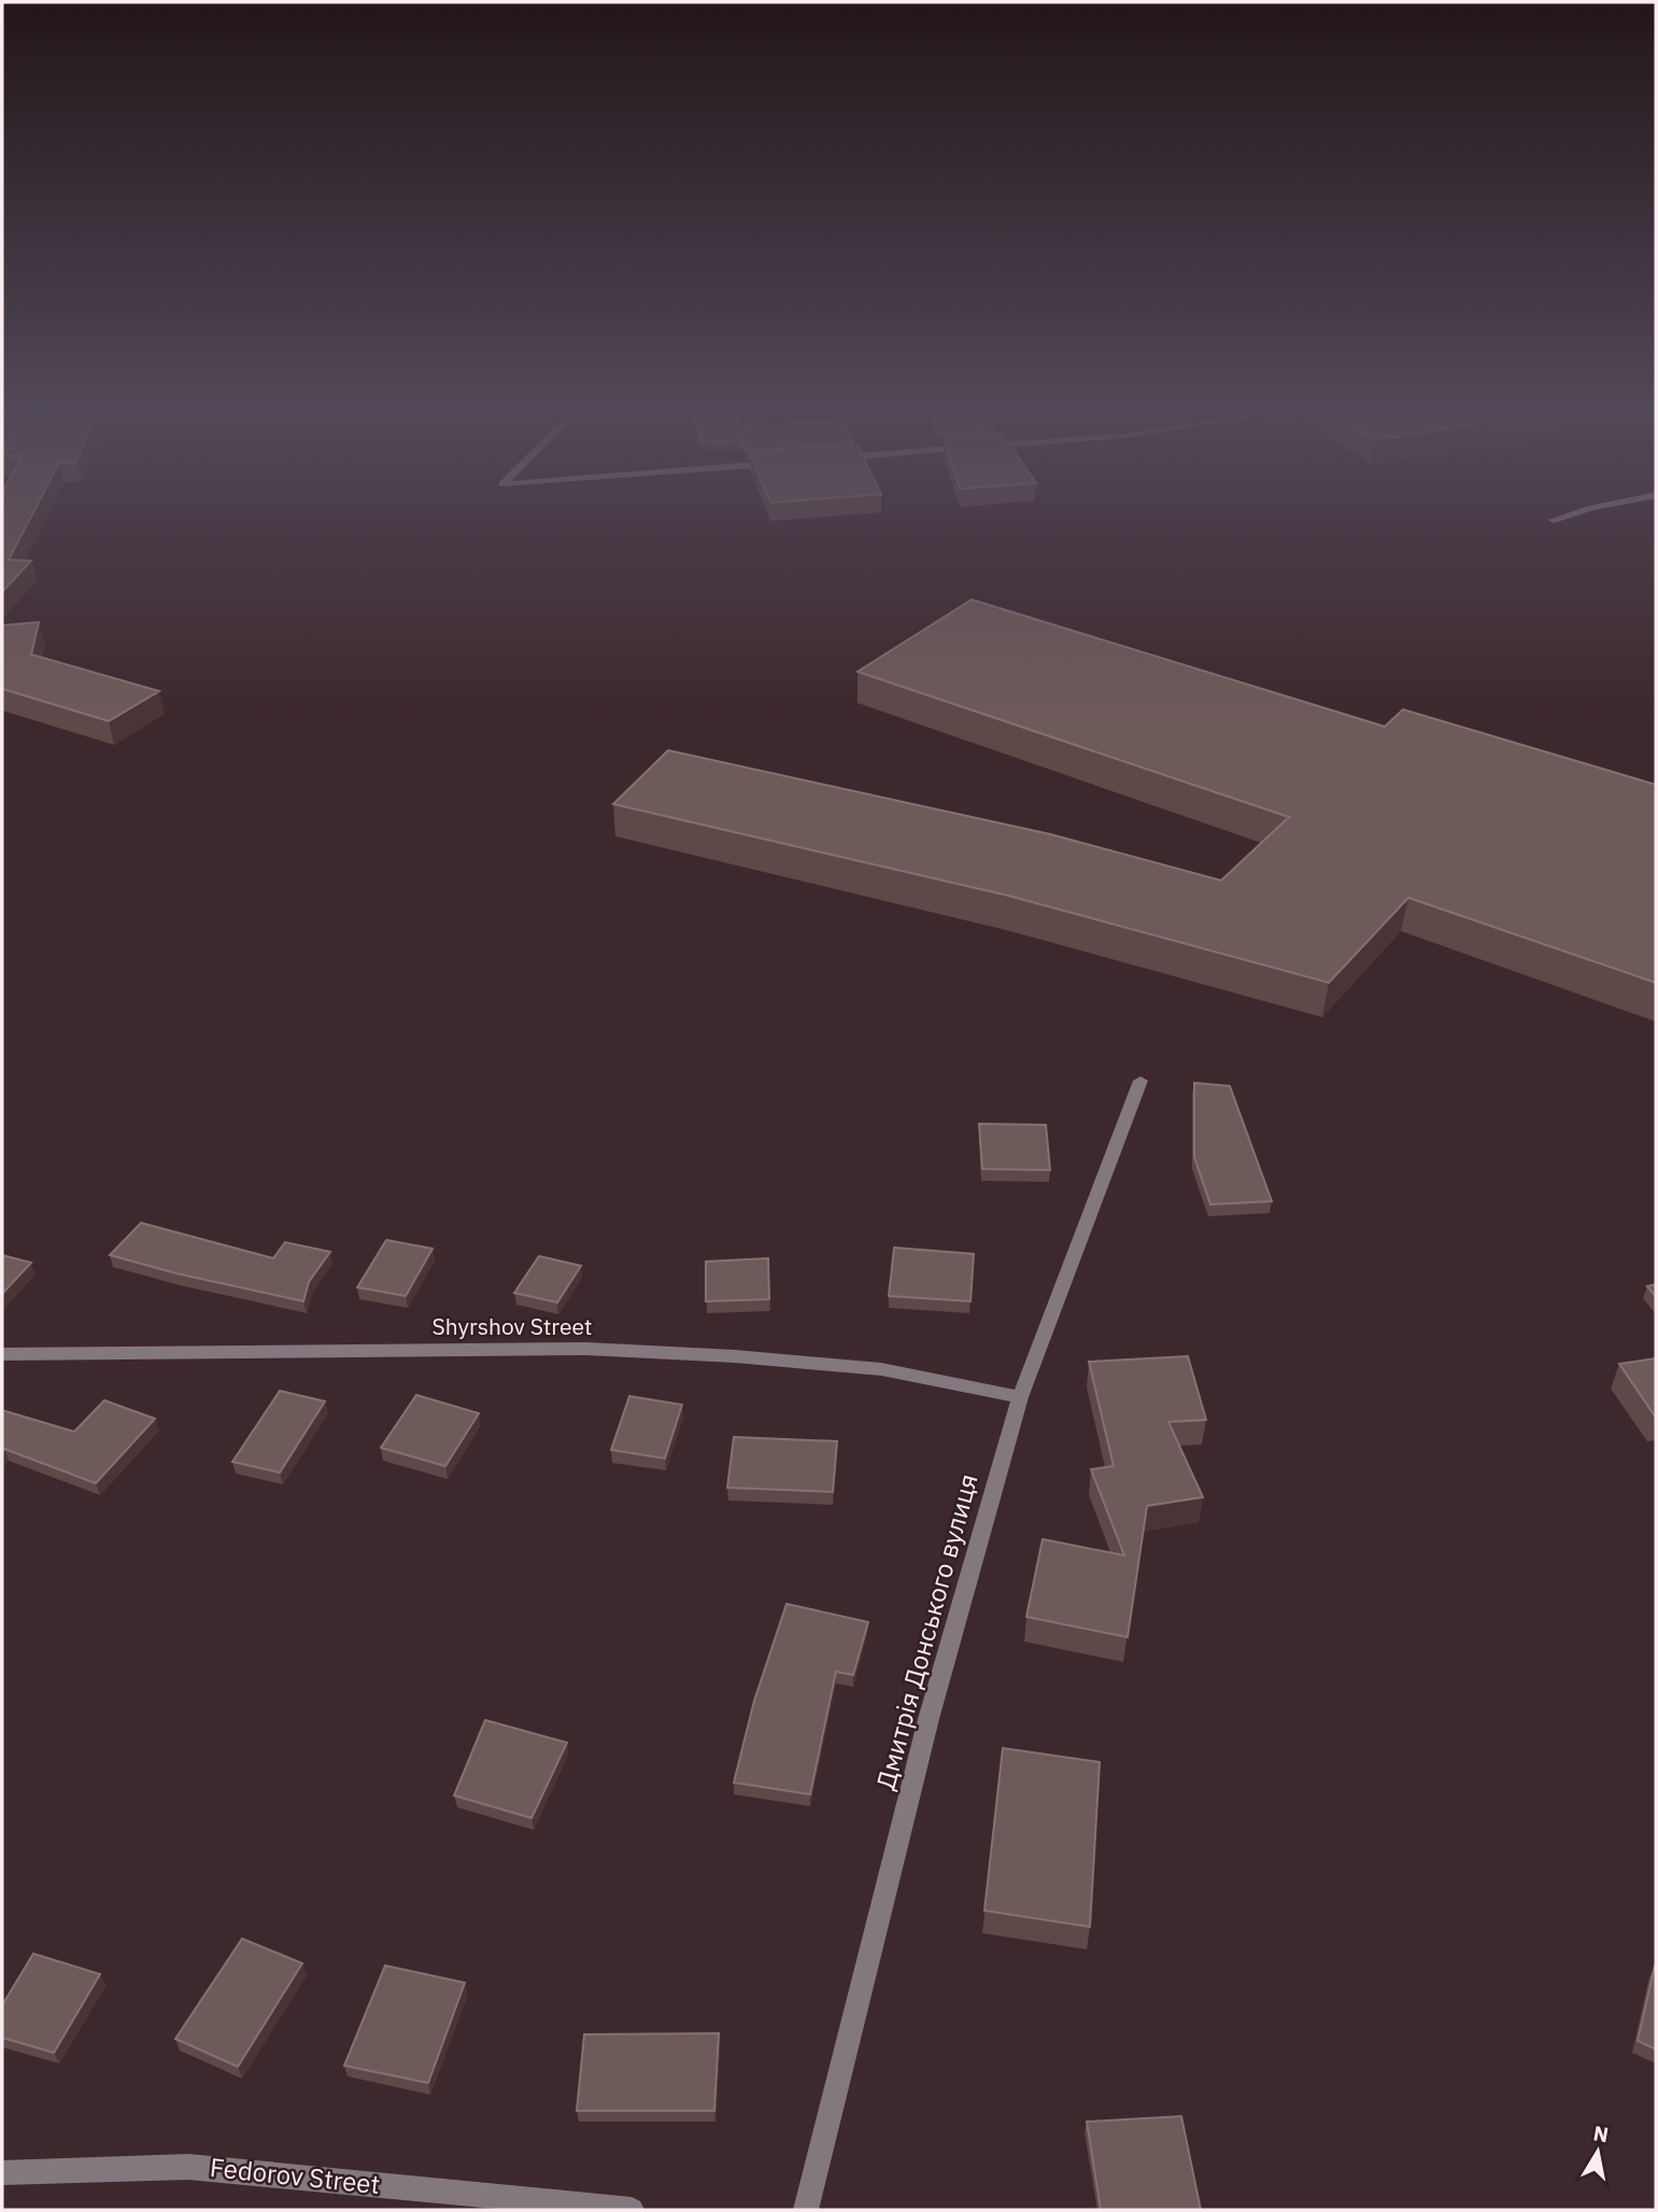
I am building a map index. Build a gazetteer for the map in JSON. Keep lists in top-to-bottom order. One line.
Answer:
{"streets":{"street":["Shyrshov Street","Дмитрія Донського вулиця","Fedorov Street"]},"crossings":[["Shyrshov Street","Дмитрія Донського вулиця"]],"north":"top"}
